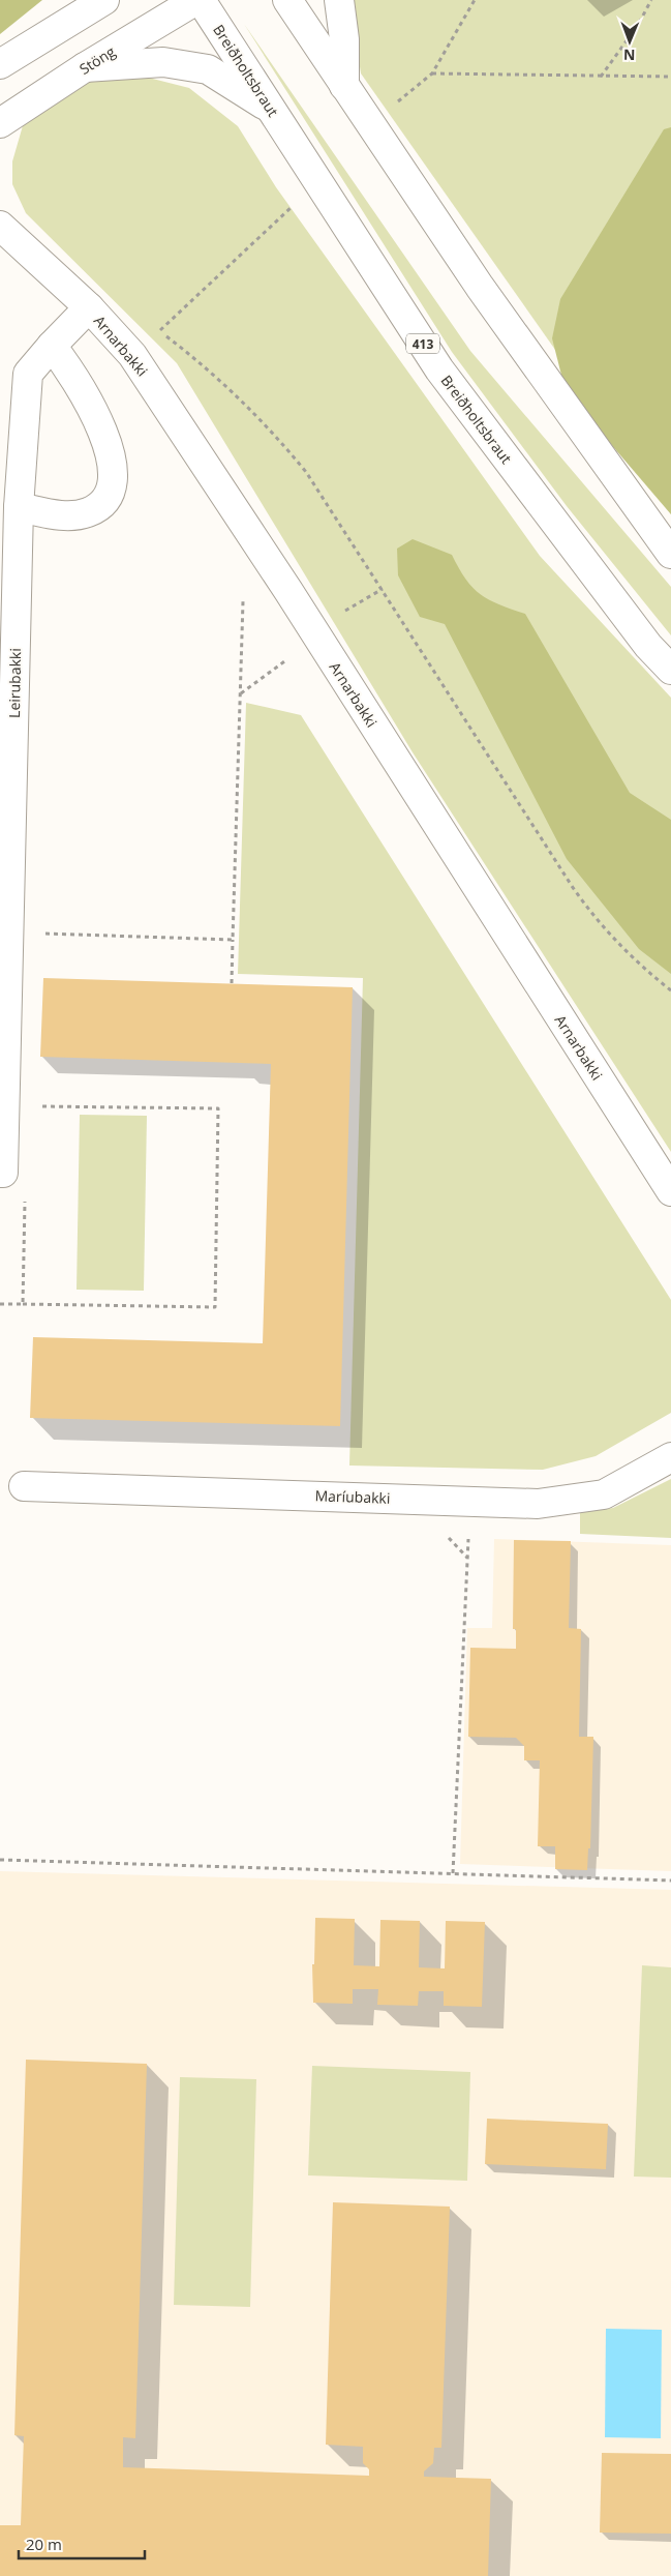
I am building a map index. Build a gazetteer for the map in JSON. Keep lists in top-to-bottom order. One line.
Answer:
{"streets":{"street":["Stöng","Breiðholtsbraut","413","Arnarbakki","Leirubakki","Maríubakki"]},"crossings":[["Stöng","Breiðholtsbraut"],["Arnarbakki","Leirubakki"]],"scale_bar":"20 m","north":"bottom"}
